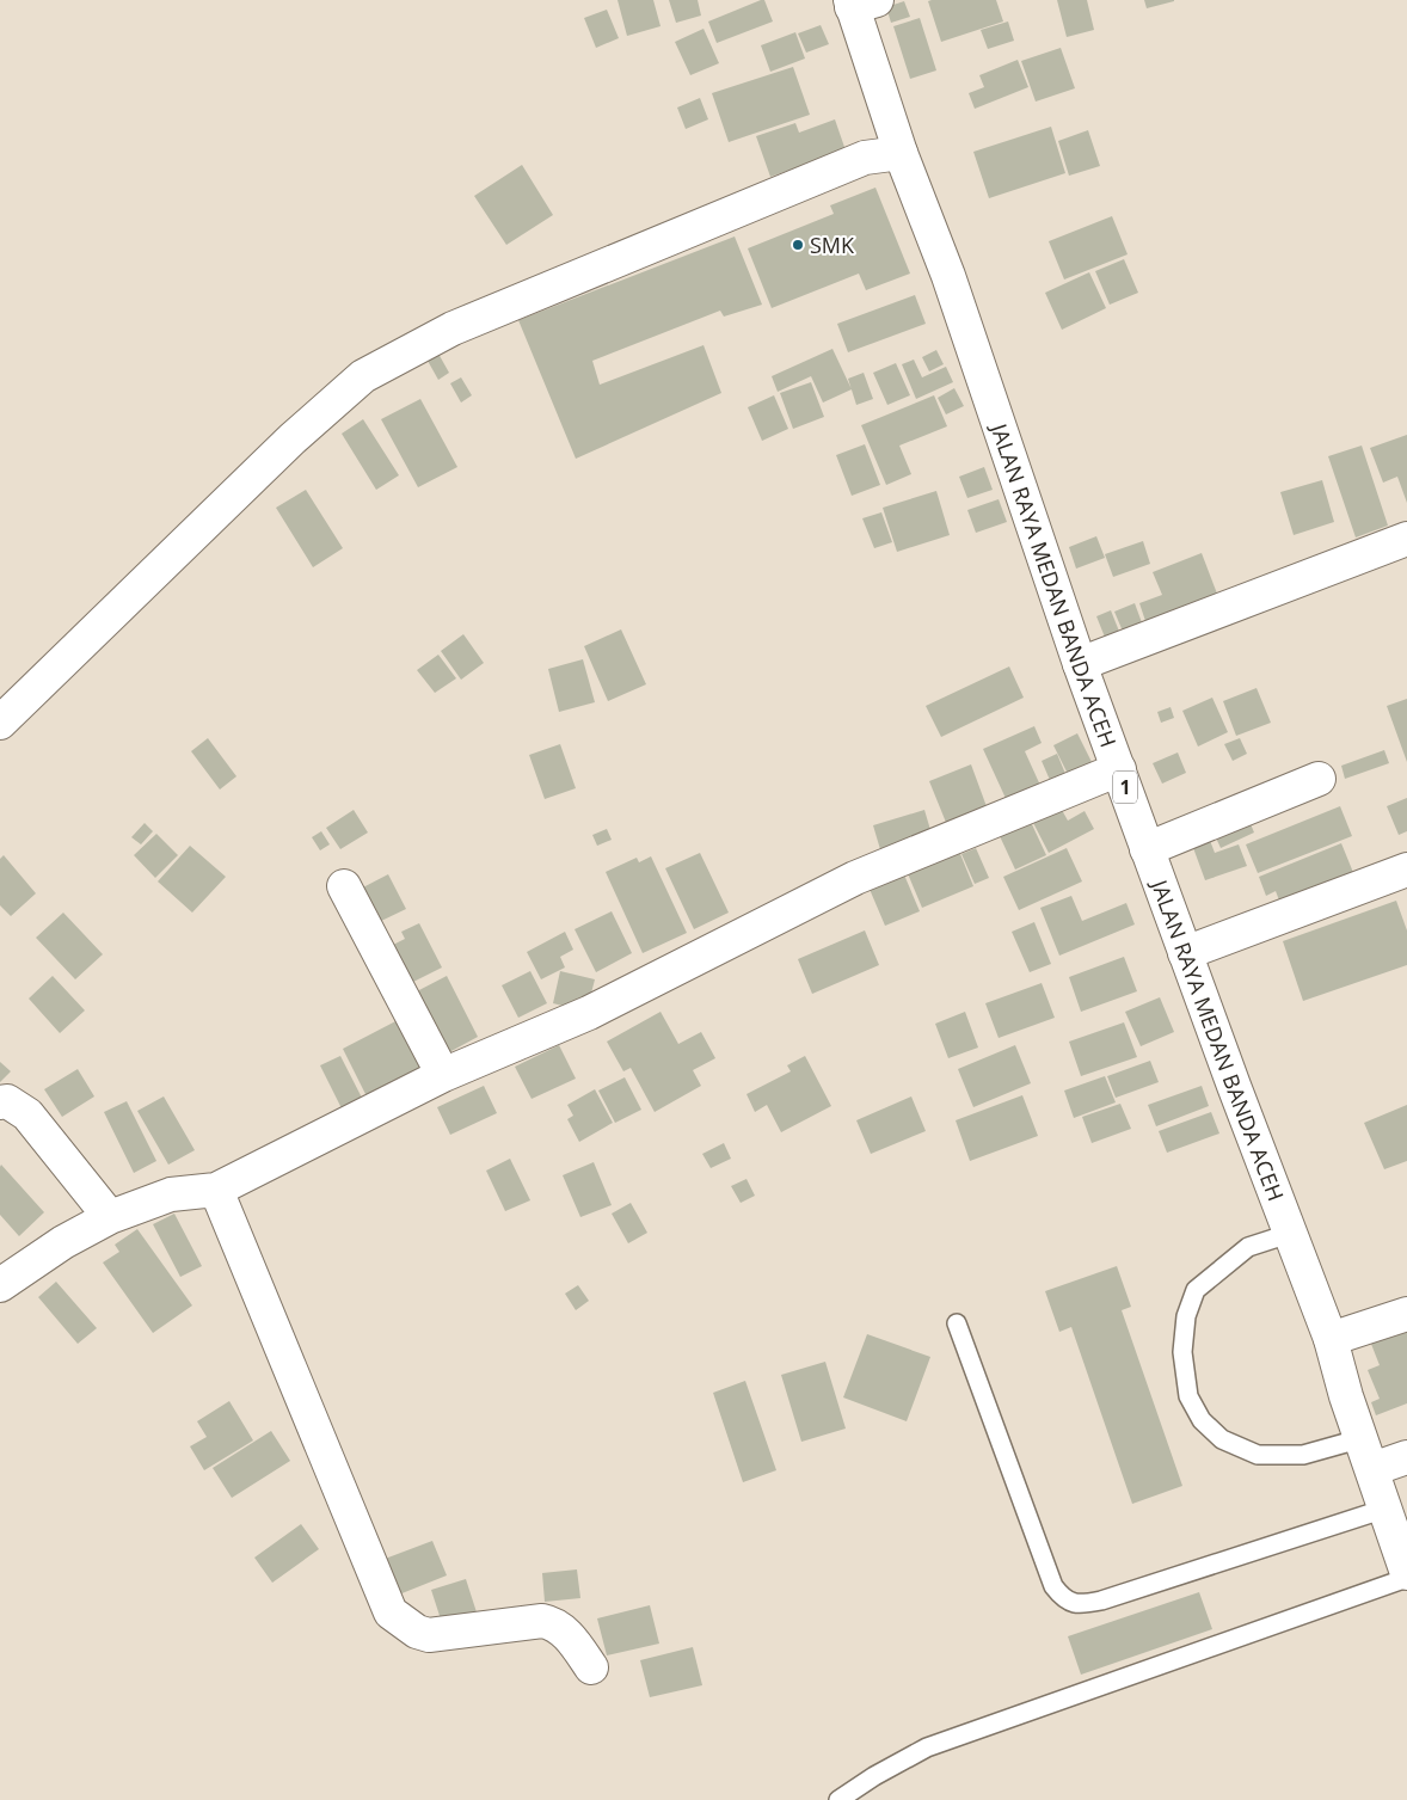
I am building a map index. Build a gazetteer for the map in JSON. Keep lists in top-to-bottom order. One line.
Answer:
{"streets":{"main road":["JALAN RAYA MEDAN BANDA ACEH","1"]},"places":["SMK"]}
